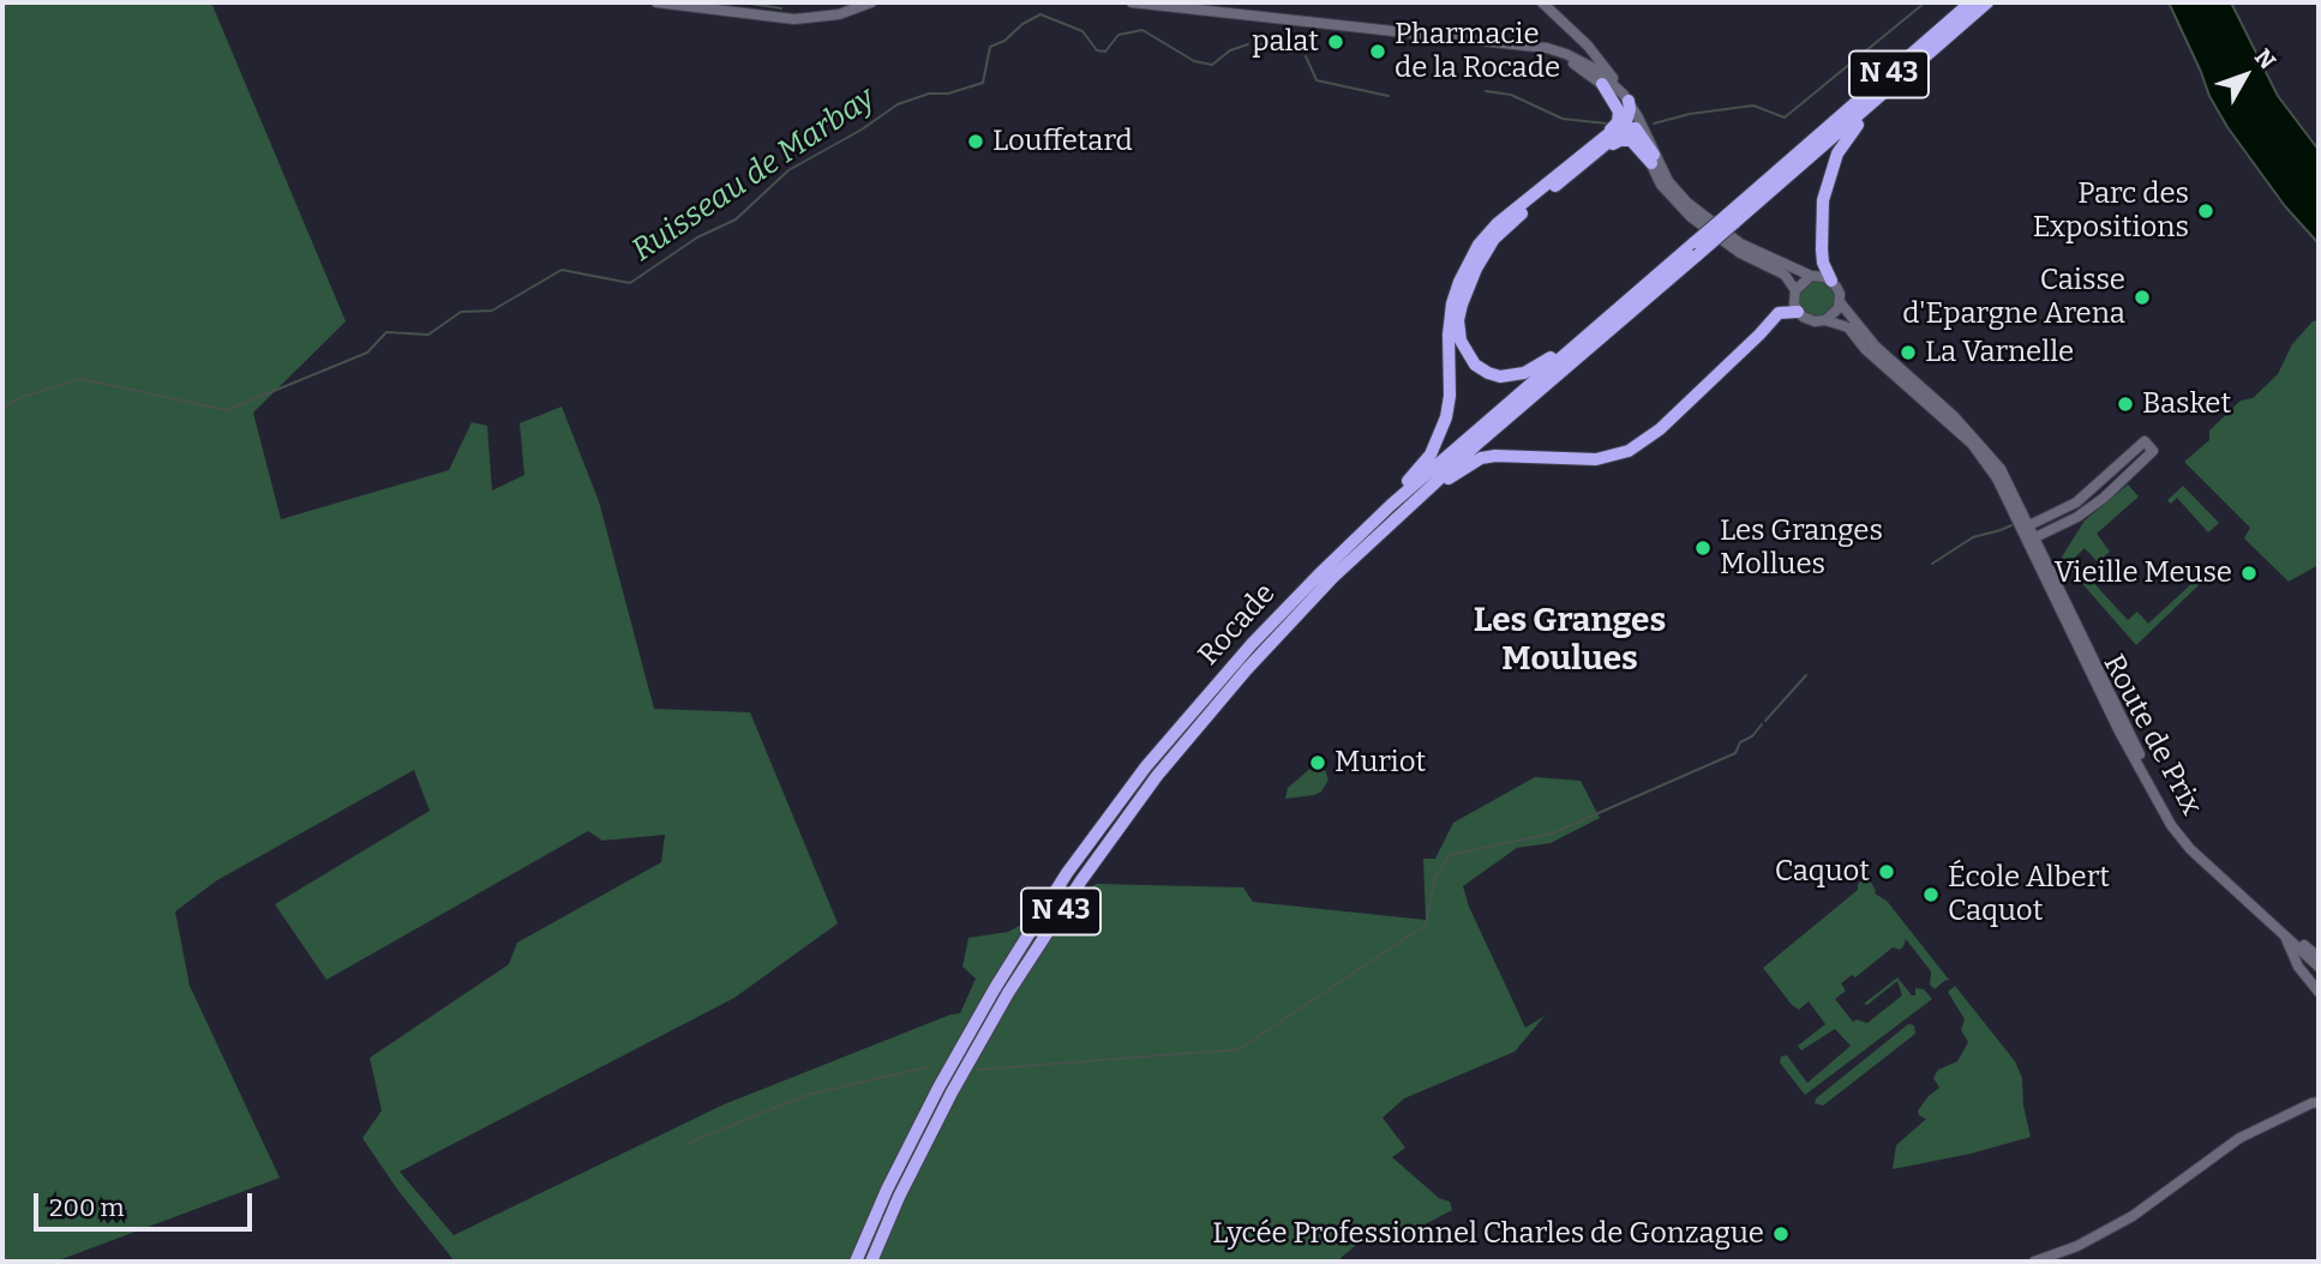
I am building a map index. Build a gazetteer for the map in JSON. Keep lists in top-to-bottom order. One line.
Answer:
{"streets":{"highway":["N 43","Rocade"],"main road":["Route de Prix"]},"crossings":[["N 43","Rocade"]],"districts":["Les Granges Moulues"],"water":["Ruisseau de Marbay"],"places":["palat","Pharmacie de la Rocade","Louffetard","Parc des Expositions","Caisse d'Epargne Arena","La Varnelle","Basket","Les Granges Mollues","Vieille Meuse","Muriot","Caquot","École Albert Caquot","Lycée Professionnel Charles de Gonzague"],"scale_bar":"200 m","north":"top right"}
